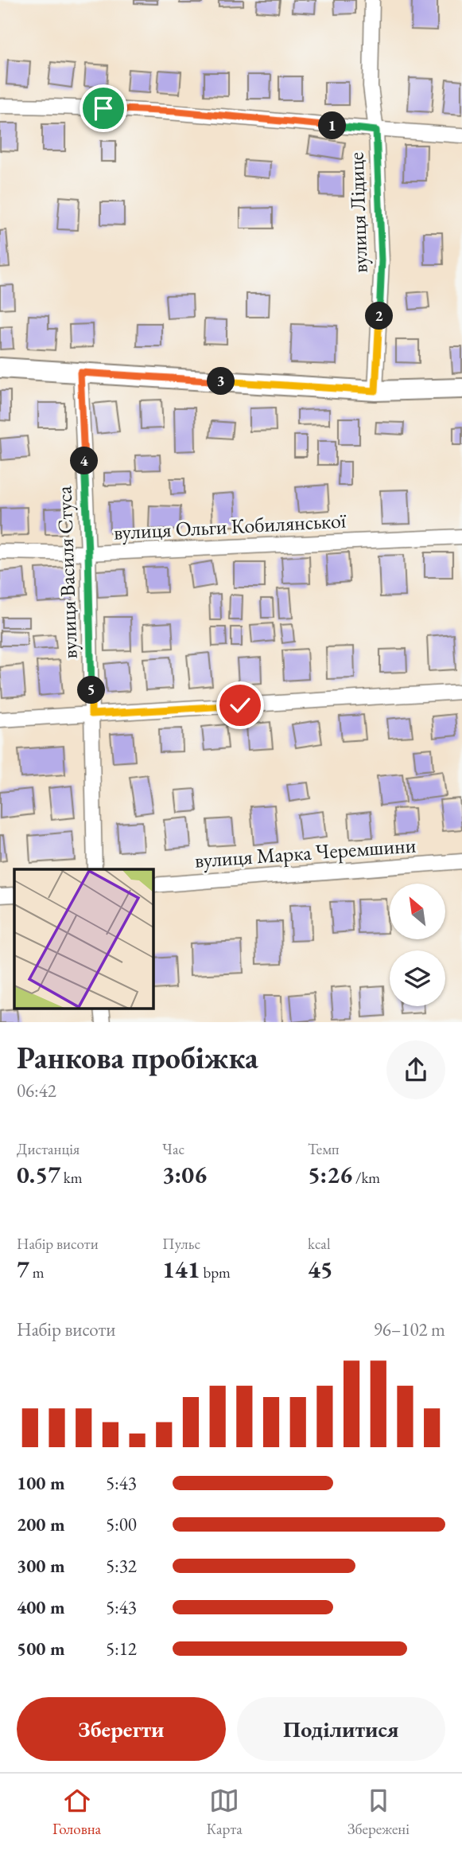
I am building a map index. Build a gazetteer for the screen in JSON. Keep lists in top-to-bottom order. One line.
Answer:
{"streets":{"street":["вулиця Лідице","вулиця Ольги Кобилянської","вулиця Василя Стуса","вулиця Марка Черемшини"]},"crossings":[["вулиця Ольги Кобилянської","вулиця Василя Стуса"]],"north":"top left","page":{"pins":["1","2","3","4","5"],"heading":["Ранкова пробіжка","06:42"],"stats":[["Дистанція","0.57 km"],["Час","3:06"],["Темп","5:26 /km"],["Набір висоти","7 m"],["Пульс","141 bpm"],["kcal","45"]],"chart":["Набір висоти","96–102 m"],"list":[{"name":"100 m","note":"5:43"},{"name":"200 m","note":"5:00"},{"name":"300 m","note":"5:32"},{"name":"400 m","note":"5:43"},{"name":"500 m","note":"5:12"}],"buttons":["Зберегти","Поділитися"],"tabs":["Головна","Карта","Збережені"]}}
